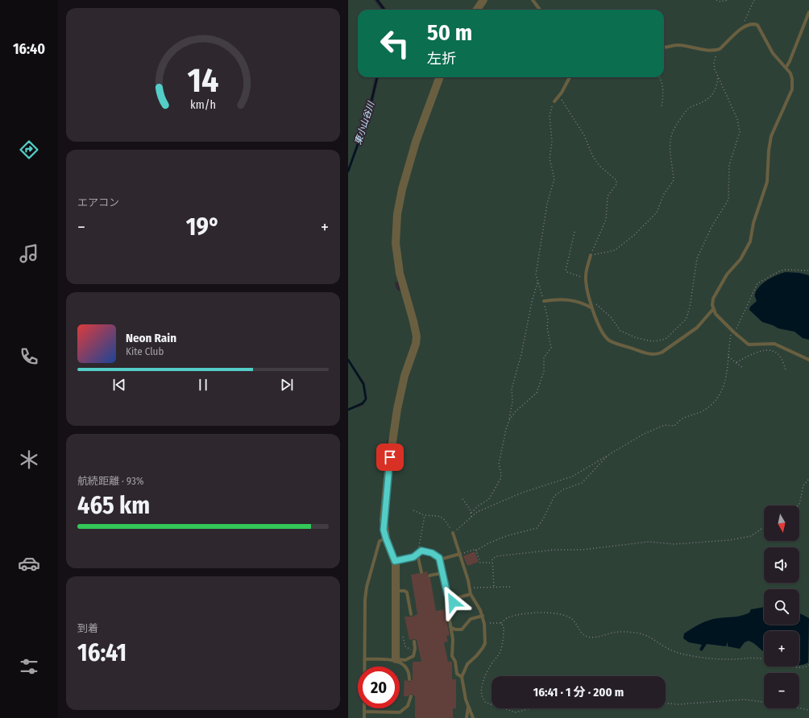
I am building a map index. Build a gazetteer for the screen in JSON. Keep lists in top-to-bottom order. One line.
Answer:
{"water":["東小山谷川"],"north":"bottom","page":{"tabs":"16:40","turn":["50 m","左折"],"tile":["エアコン",["航続距離 · 93%","465 km"],["到着","16:41"]],"heat":["−","19°","+"],"song":["Neon Rain","Kite Club"],"map_buttons":["+","−"],"limit":"20","trip":"16:41 · 1 分 · 200 m","gauge":["14","km/h"]}}
